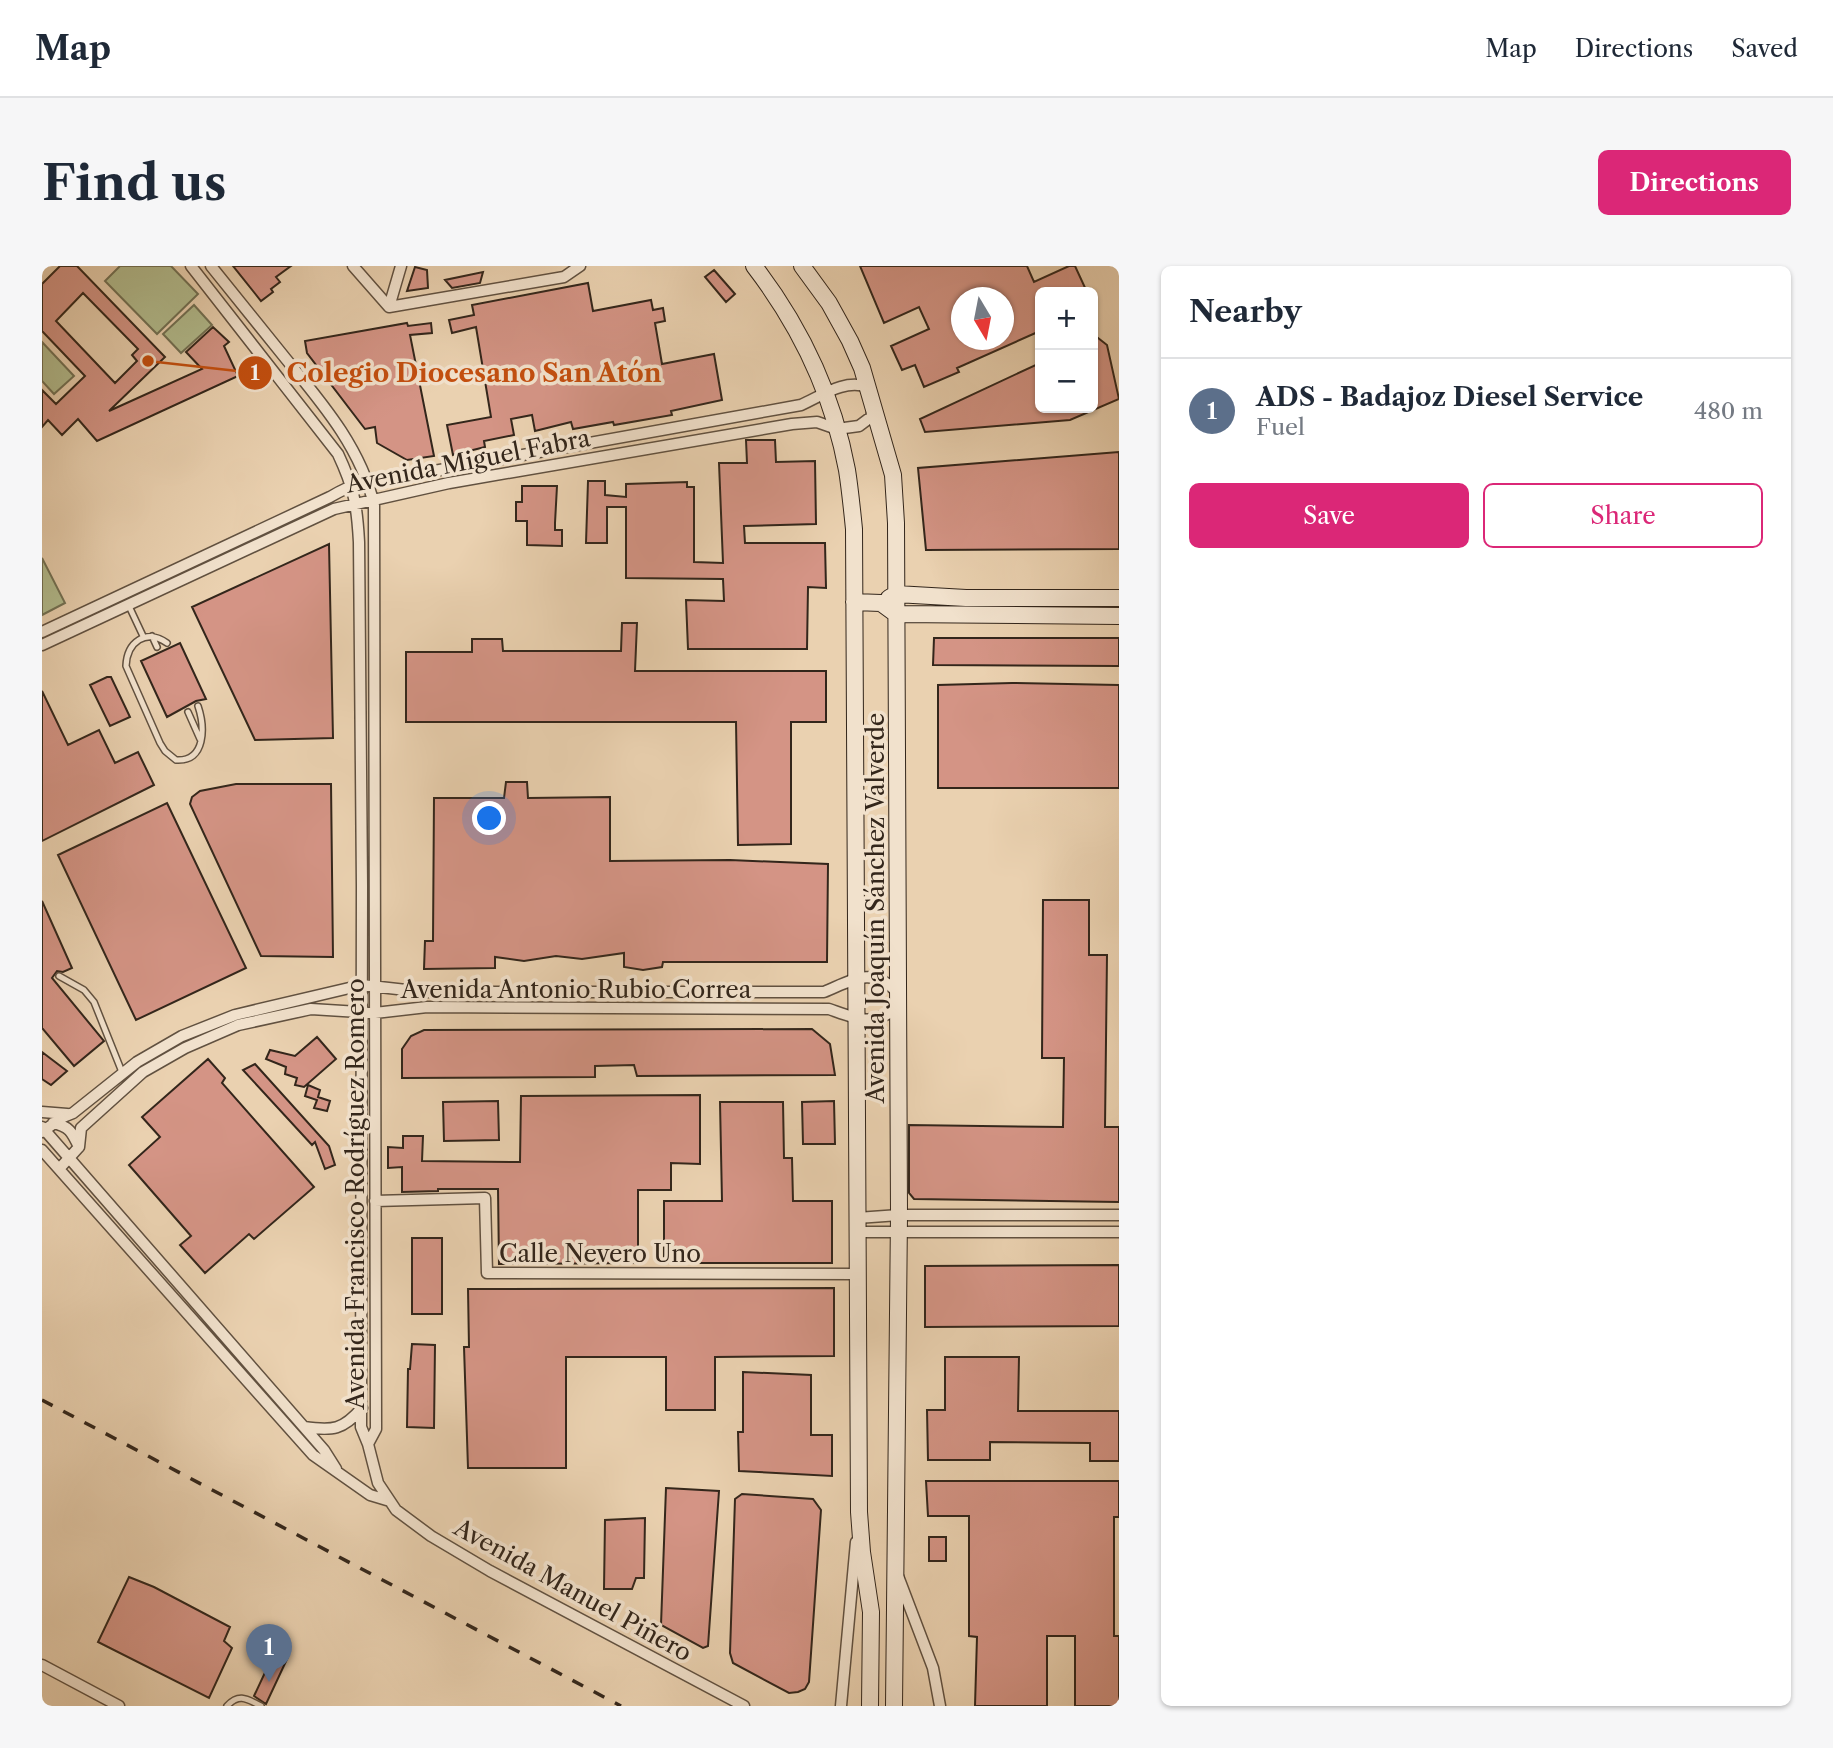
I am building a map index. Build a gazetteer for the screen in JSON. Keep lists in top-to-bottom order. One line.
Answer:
{"streets":{"main road":["Avenida Joaquín Sánchez Valverde"],"street":["Avenida Miguel Fabra","Avenida Antonio Rubio Correa","Avenida Francisco Rodríguez Romero","Calle Nevero Uno","Avenida Manuel Piñero"]},"crossings":[["Avenida Miguel Fabra","Avenida Joaquín Sánchez Valverde"],["Avenida Miguel Fabra","Avenida Francisco Rodríguez Romero"],["Avenida Joaquín Sánchez Valverde","Avenida Antonio Rubio Correa"],["Avenida Joaquín Sánchez Valverde","Calle Nevero Uno"],["Avenida Antonio Rubio Correa","Avenida Francisco Rodríguez Romero"],["Avenida Francisco Rodríguez Romero","Calle Nevero Uno"],["Avenida Francisco Rodríguez Romero","Avenida Manuel Piñero"]],"places":["Colegio Diocesano San Atón"],"north":"bottom","page":{"header":"Map","nav":["Map","Directions","Saved"],"buttons":["Directions",["Save","Share"]],"title":"Find us","heading":"Nearby","map_buttons":["+","−"],"list":[{"mark":"1","name":"ADS - Badajoz Diesel Service","note":"Fuel","value":"480 m"}],"pins":"1"}}
